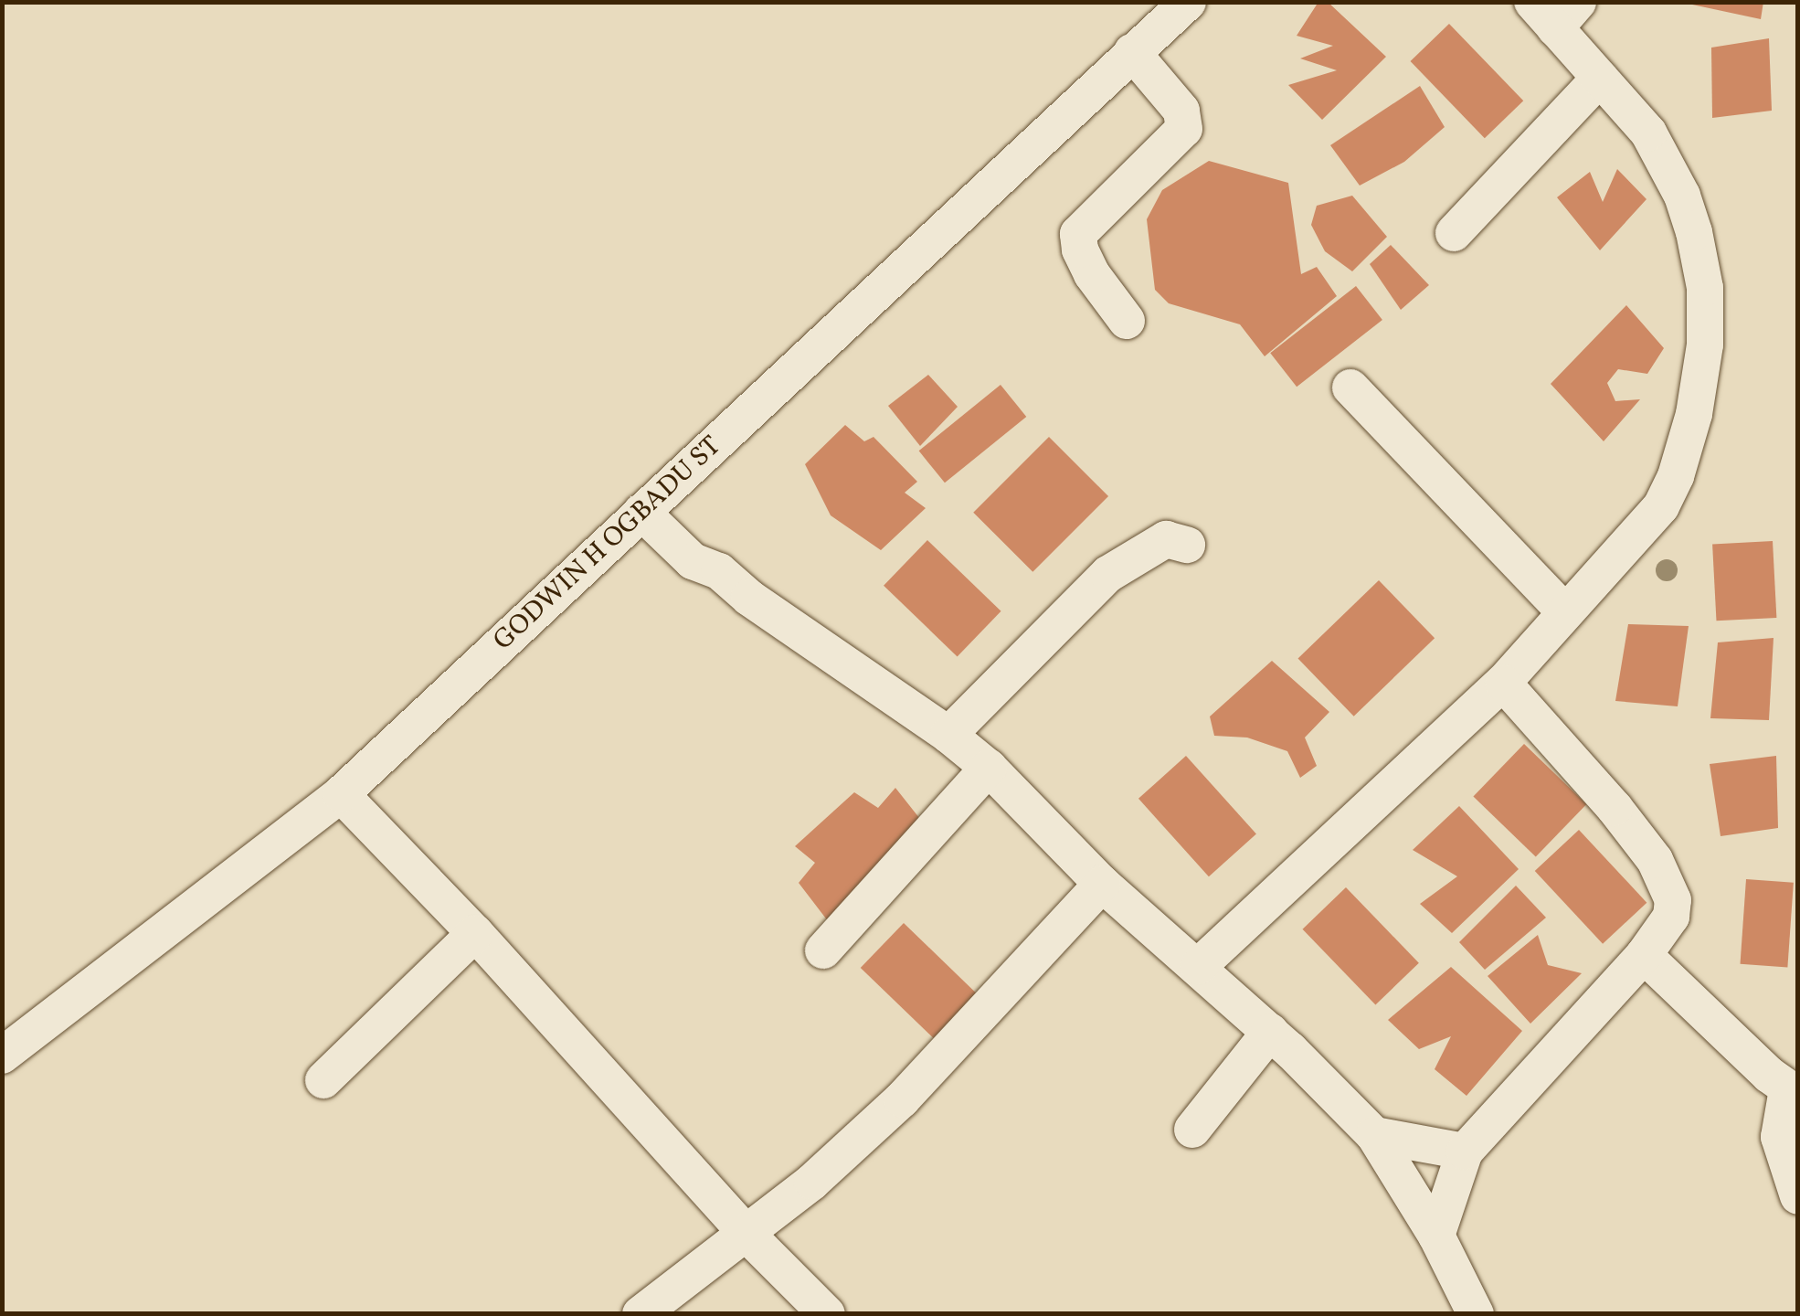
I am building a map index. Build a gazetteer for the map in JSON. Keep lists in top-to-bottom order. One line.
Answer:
{"streets":{"street":["GODWIN H OGBADU ST"]}}
